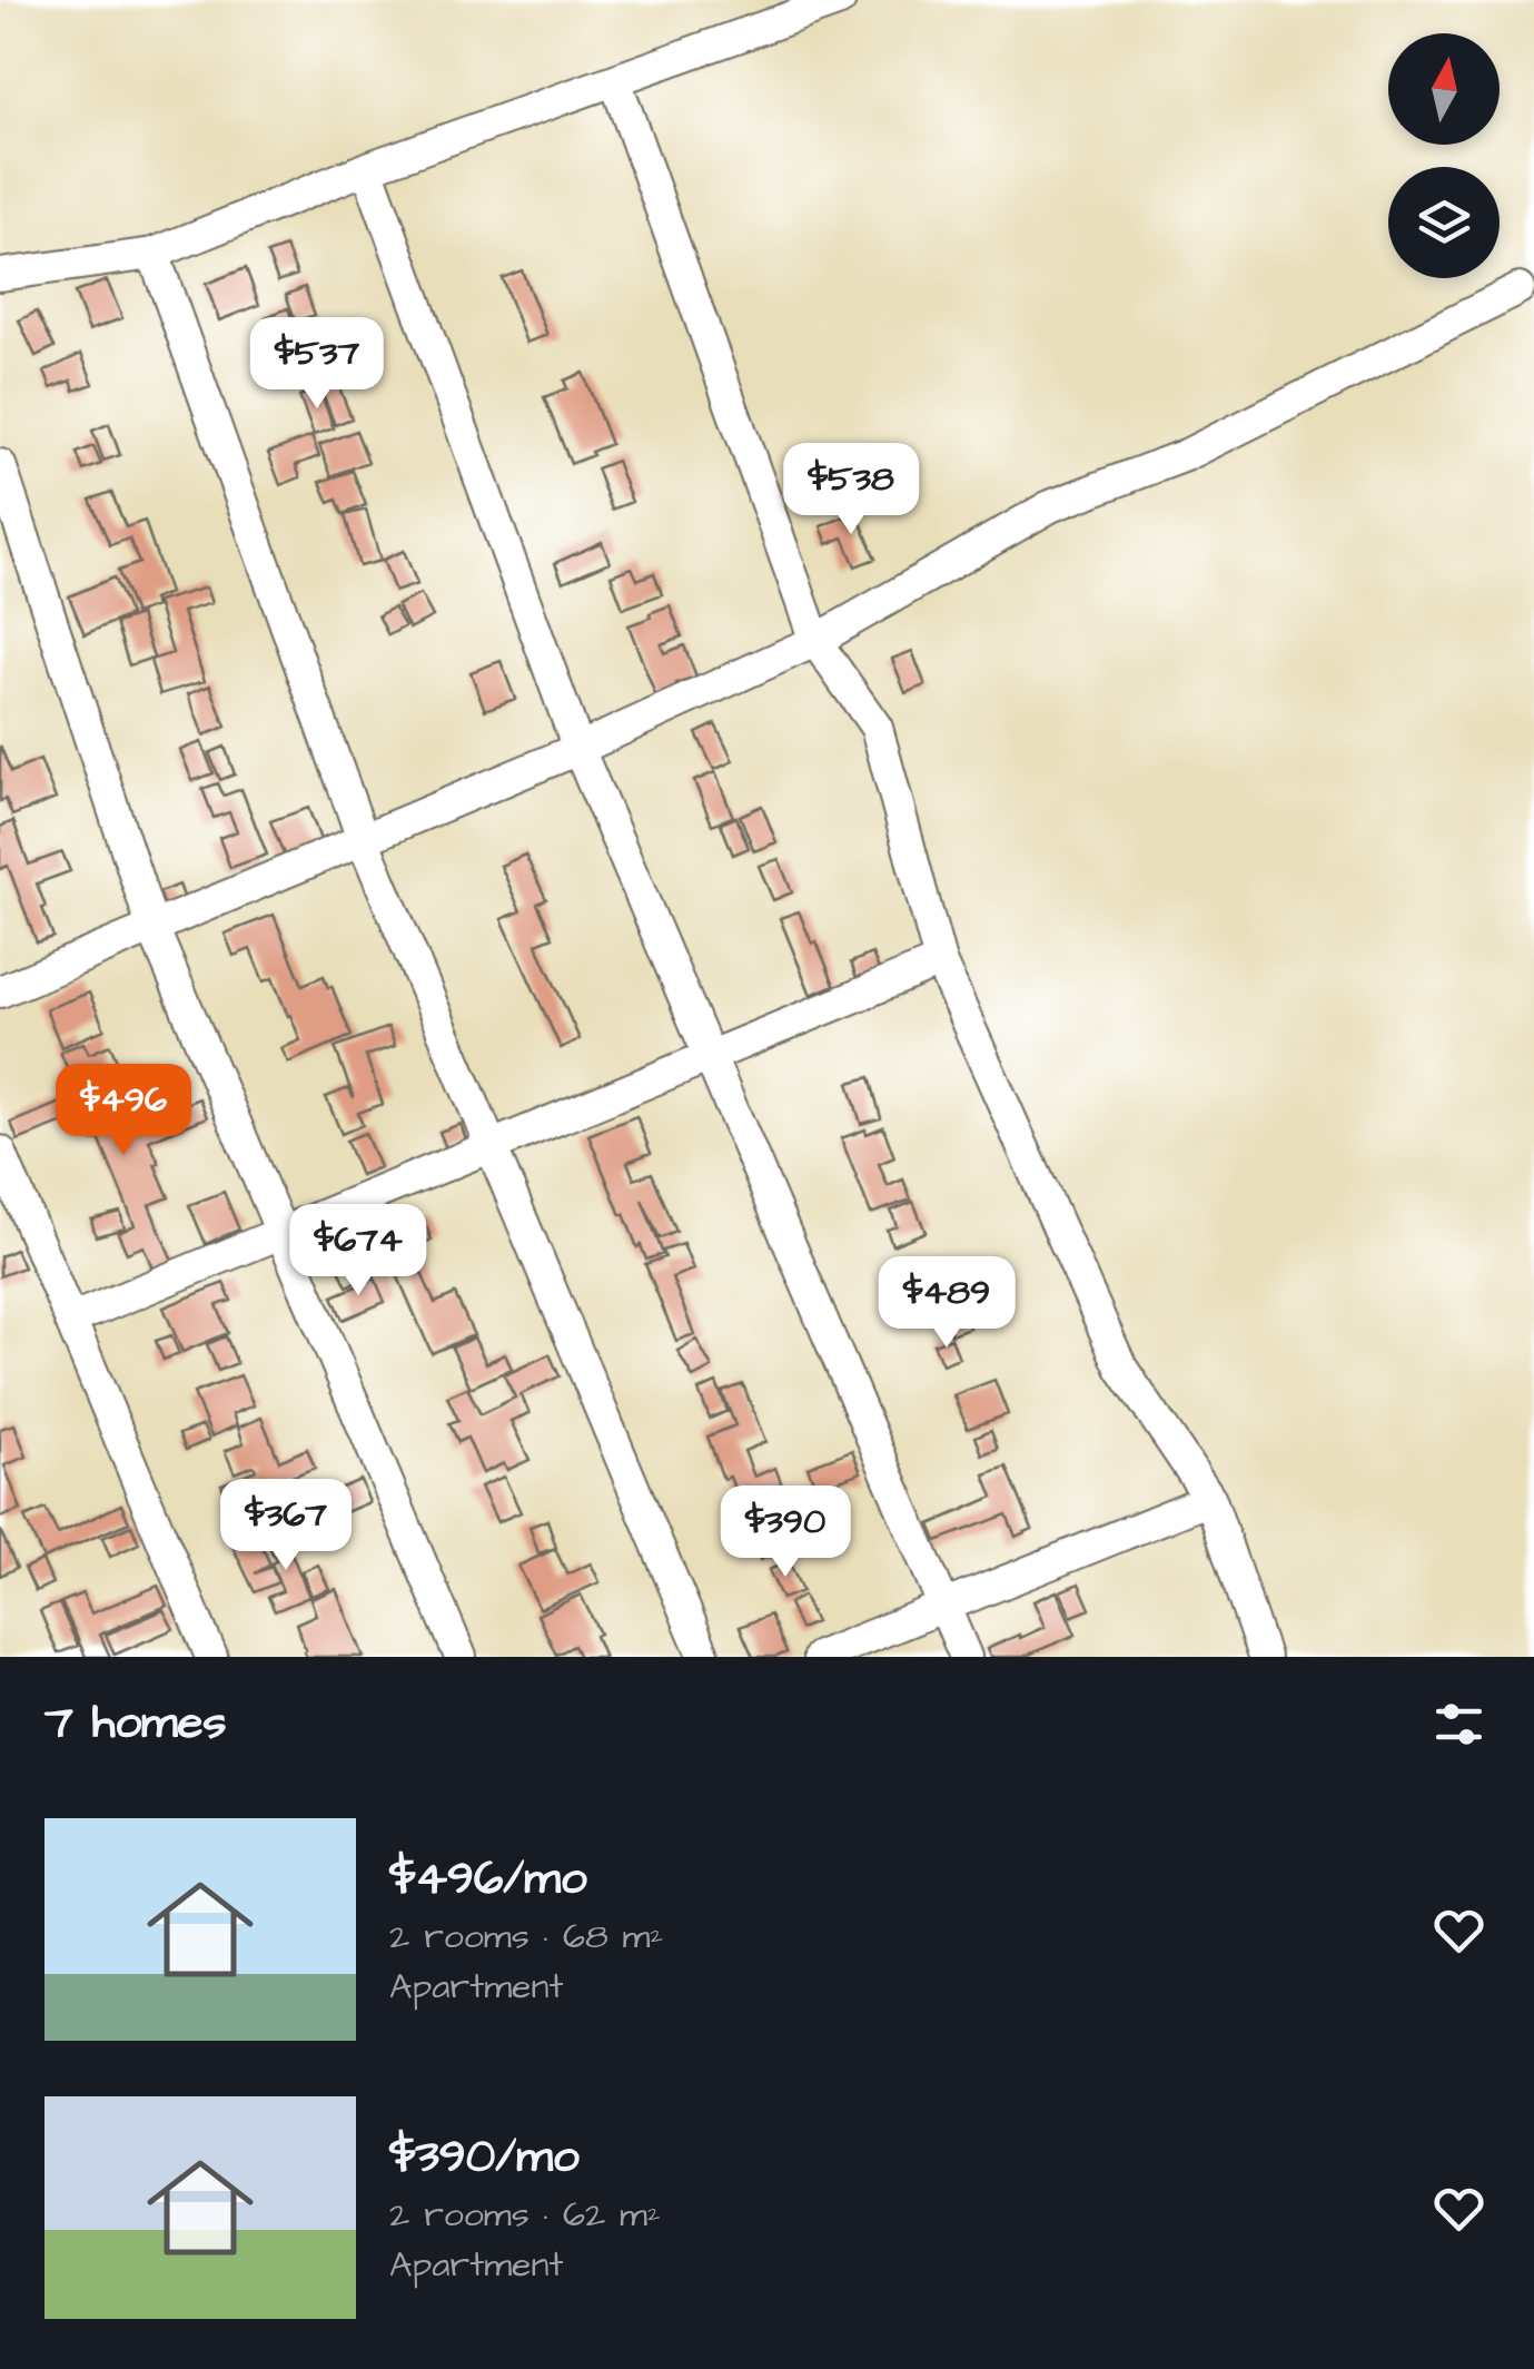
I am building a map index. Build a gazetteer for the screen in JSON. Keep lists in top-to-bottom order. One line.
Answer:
{"north":"top","page":{"price":["$537","$538","$496","$674","$489","$367","$390"],"heading":"7 homes","list":[{"name":"$496/mo","note":"2 rooms · 68 m² · Apartment"},{"name":"$390/mo","note":"2 rooms · 62 m² · Apartment"}]}}
